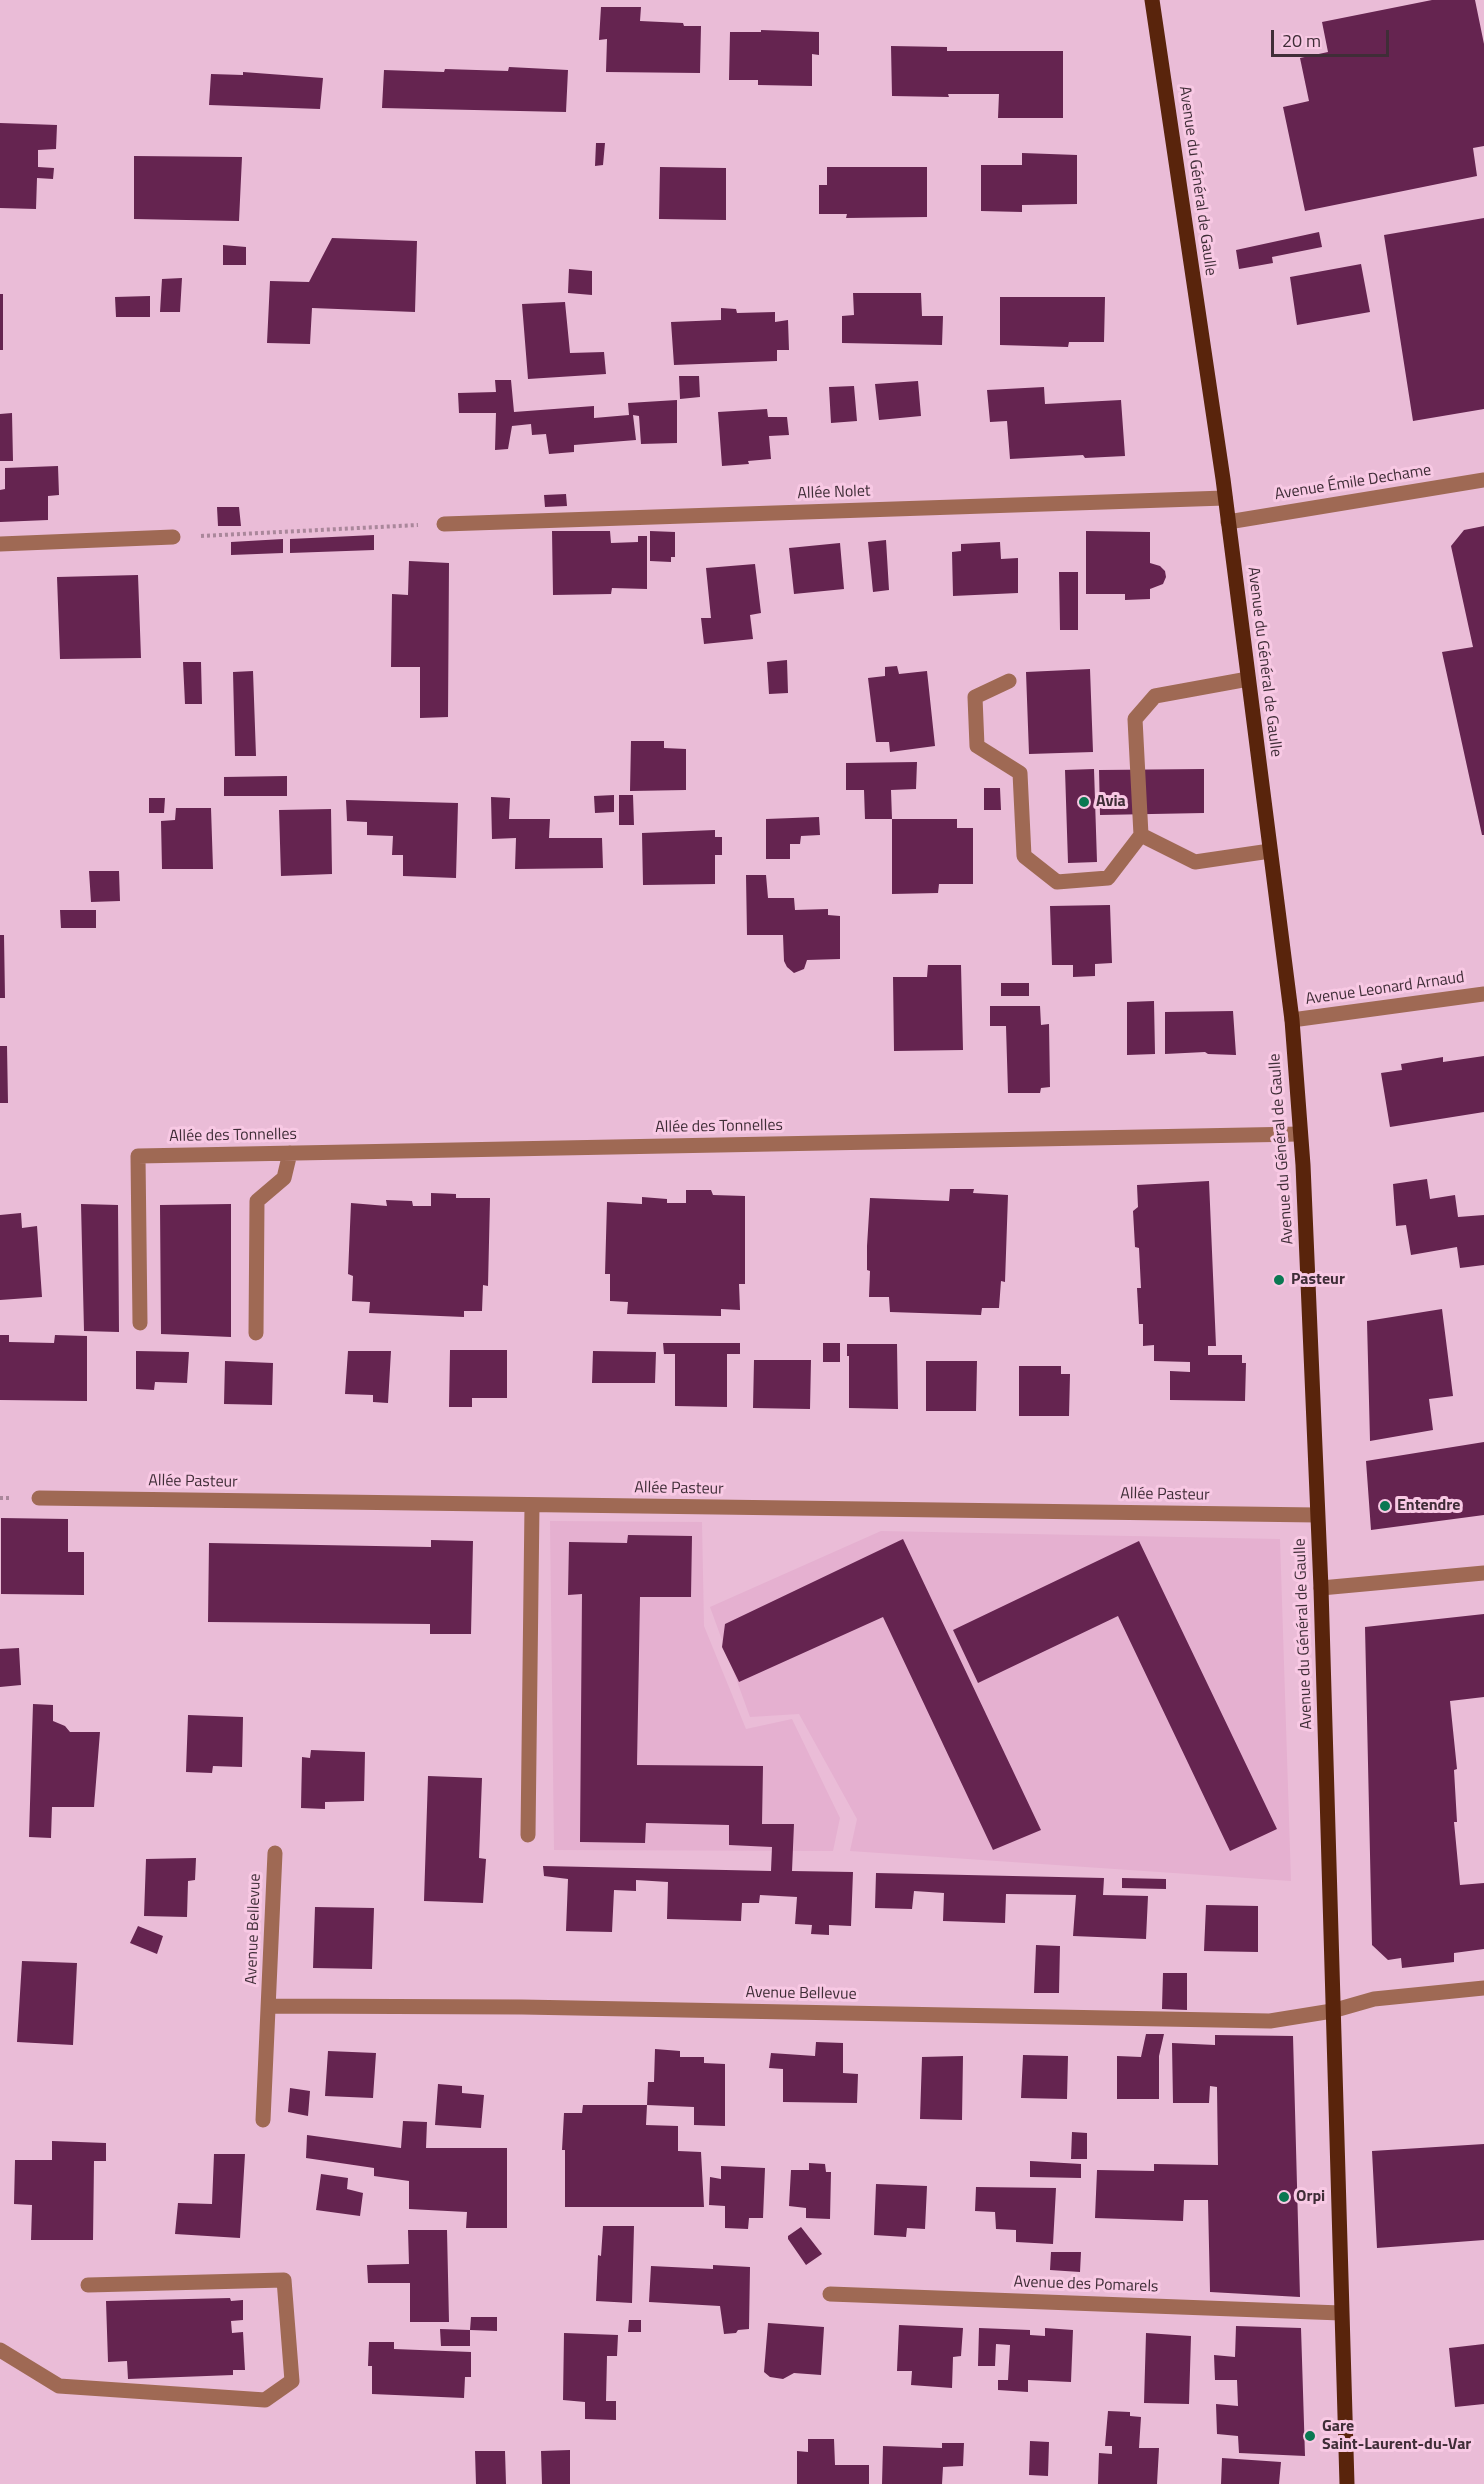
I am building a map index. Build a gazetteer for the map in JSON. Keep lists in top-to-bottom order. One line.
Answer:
{"streets":{"main road":["Avenue du Général de Gaulle"],"street":["Avenue Émile Dechame","Allée Nolet","Avenue Leonard Arnaud","Allée des Tonnelles","Allée Pasteur","Avenue Bellevue","Avenue des Pomarels"]},"crossings":[["Avenue du Général de Gaulle","Avenue Émile Dechame"],["Avenue du Général de Gaulle","Allée Nolet"],["Avenue du Général de Gaulle","Avenue Leonard Arnaud"],["Avenue du Général de Gaulle","Allée des Tonnelles"],["Avenue du Général de Gaulle","Allée Pasteur"],["Avenue du Général de Gaulle","Avenue Bellevue"],["Avenue du Général de Gaulle","Avenue des Pomarels"]],"places":["Avia","Pasteur","Entendre","Orpi","Gare Saint-Laurent-du-Var"],"scale_bar":"20 m"}
